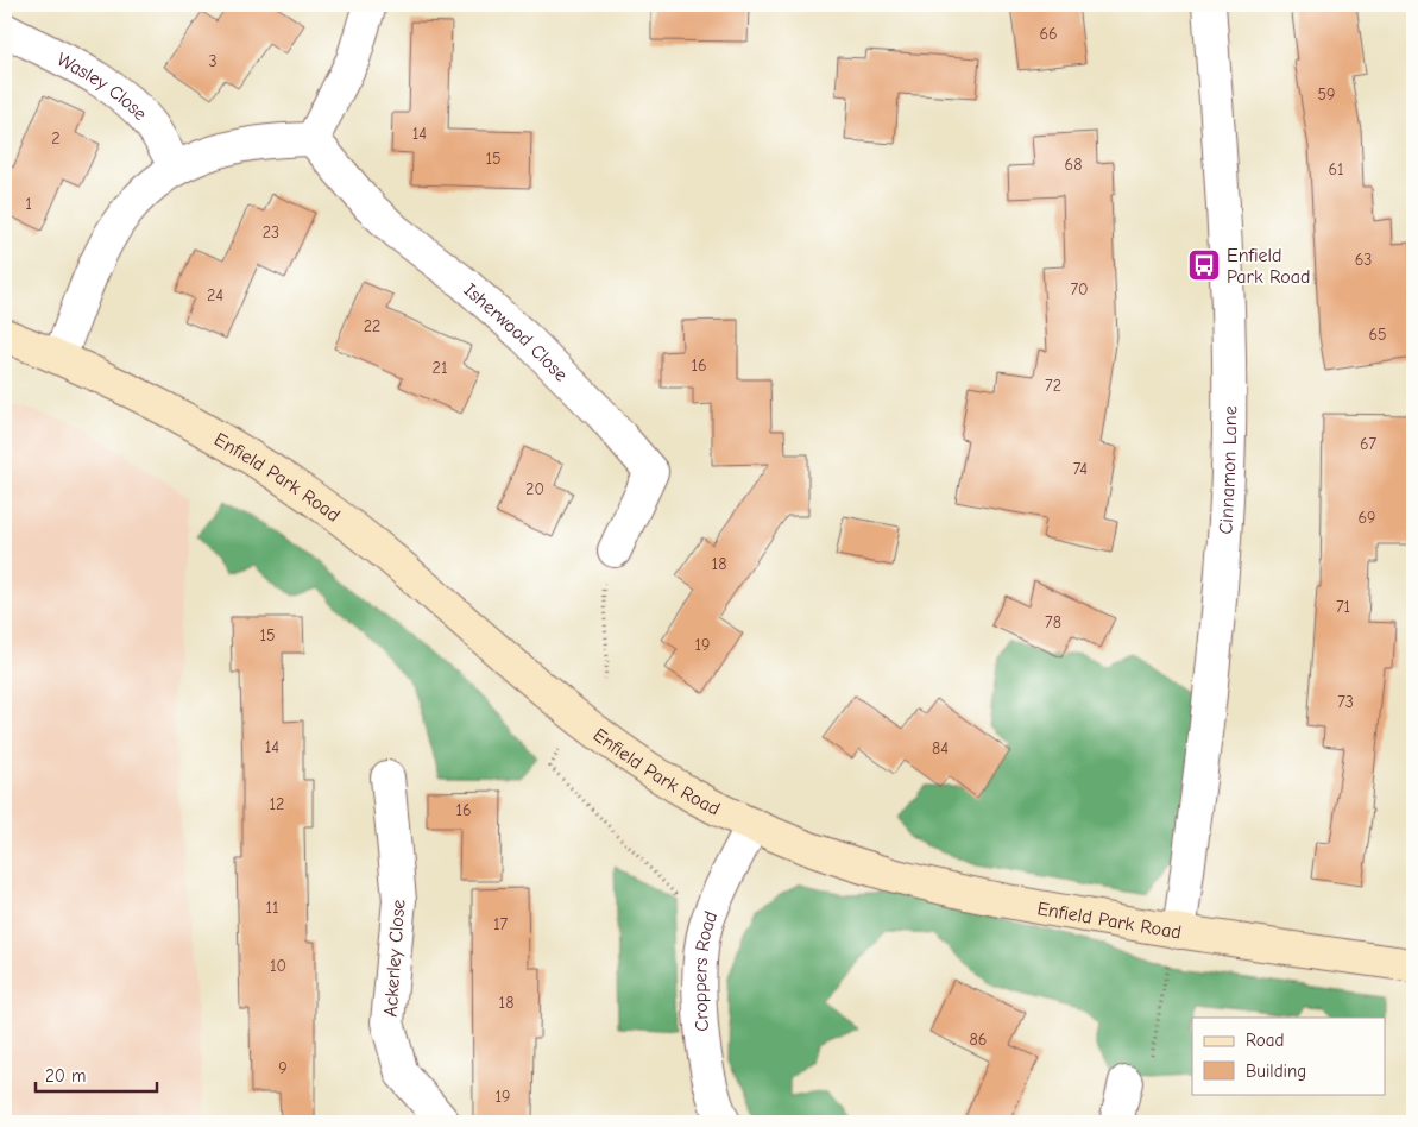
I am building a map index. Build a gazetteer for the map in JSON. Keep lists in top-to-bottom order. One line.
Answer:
{"streets":{"street":["Wasley Close","Isherwood Close","Cinnamon Lane","Enfield Park Road","Ackerley Close","Croppers Road"]},"crossings":[["Cinnamon Lane","Enfield Park Road"],["Enfield Park Road","Croppers Road"]],"places":{"bus stop":["Enfield Park Road"]},"house_numbers":["66","3","59","14","2","15","68","61","1","23","63","70","24","22","65","16","21","72","67","74","20","69","18","71","78","15","19","73","14","84","12","16","11","17","10","18","86","9","19"],"legend":["Road","Building"],"scale_bar":"20 m"}
